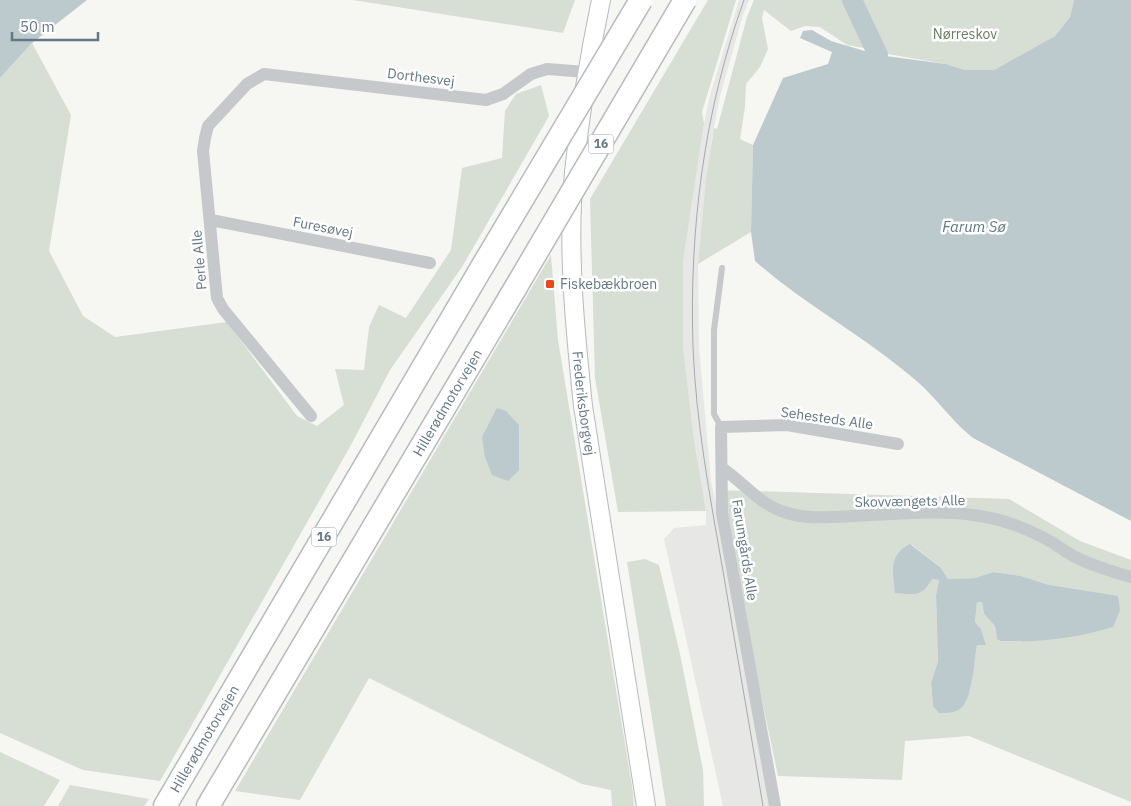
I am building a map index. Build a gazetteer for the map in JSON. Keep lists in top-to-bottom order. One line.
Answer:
{"streets":{"highway":["16","Hillerødmotorvejen"],"street":["Dorthesvej","Furesøvej","Perle Alle","Frederiksborgvej","Sehesteds Alle","Skovvængets Alle","Farumgårds Alle"]},"crossings":[["Dorthesvej","Perle Alle"],["Dorthesvej","Frederiksborgvej"],["Furesøvej","Perle Alle"],["Sehesteds Alle","Farumgårds Alle"],["Skovvængets Alle","Farumgårds Alle"]],"water":["Farum Sø"],"parks":["Nørreskov"],"places":{"transit":["Fiskebækbroen"]},"scale_bar":"50 m"}
